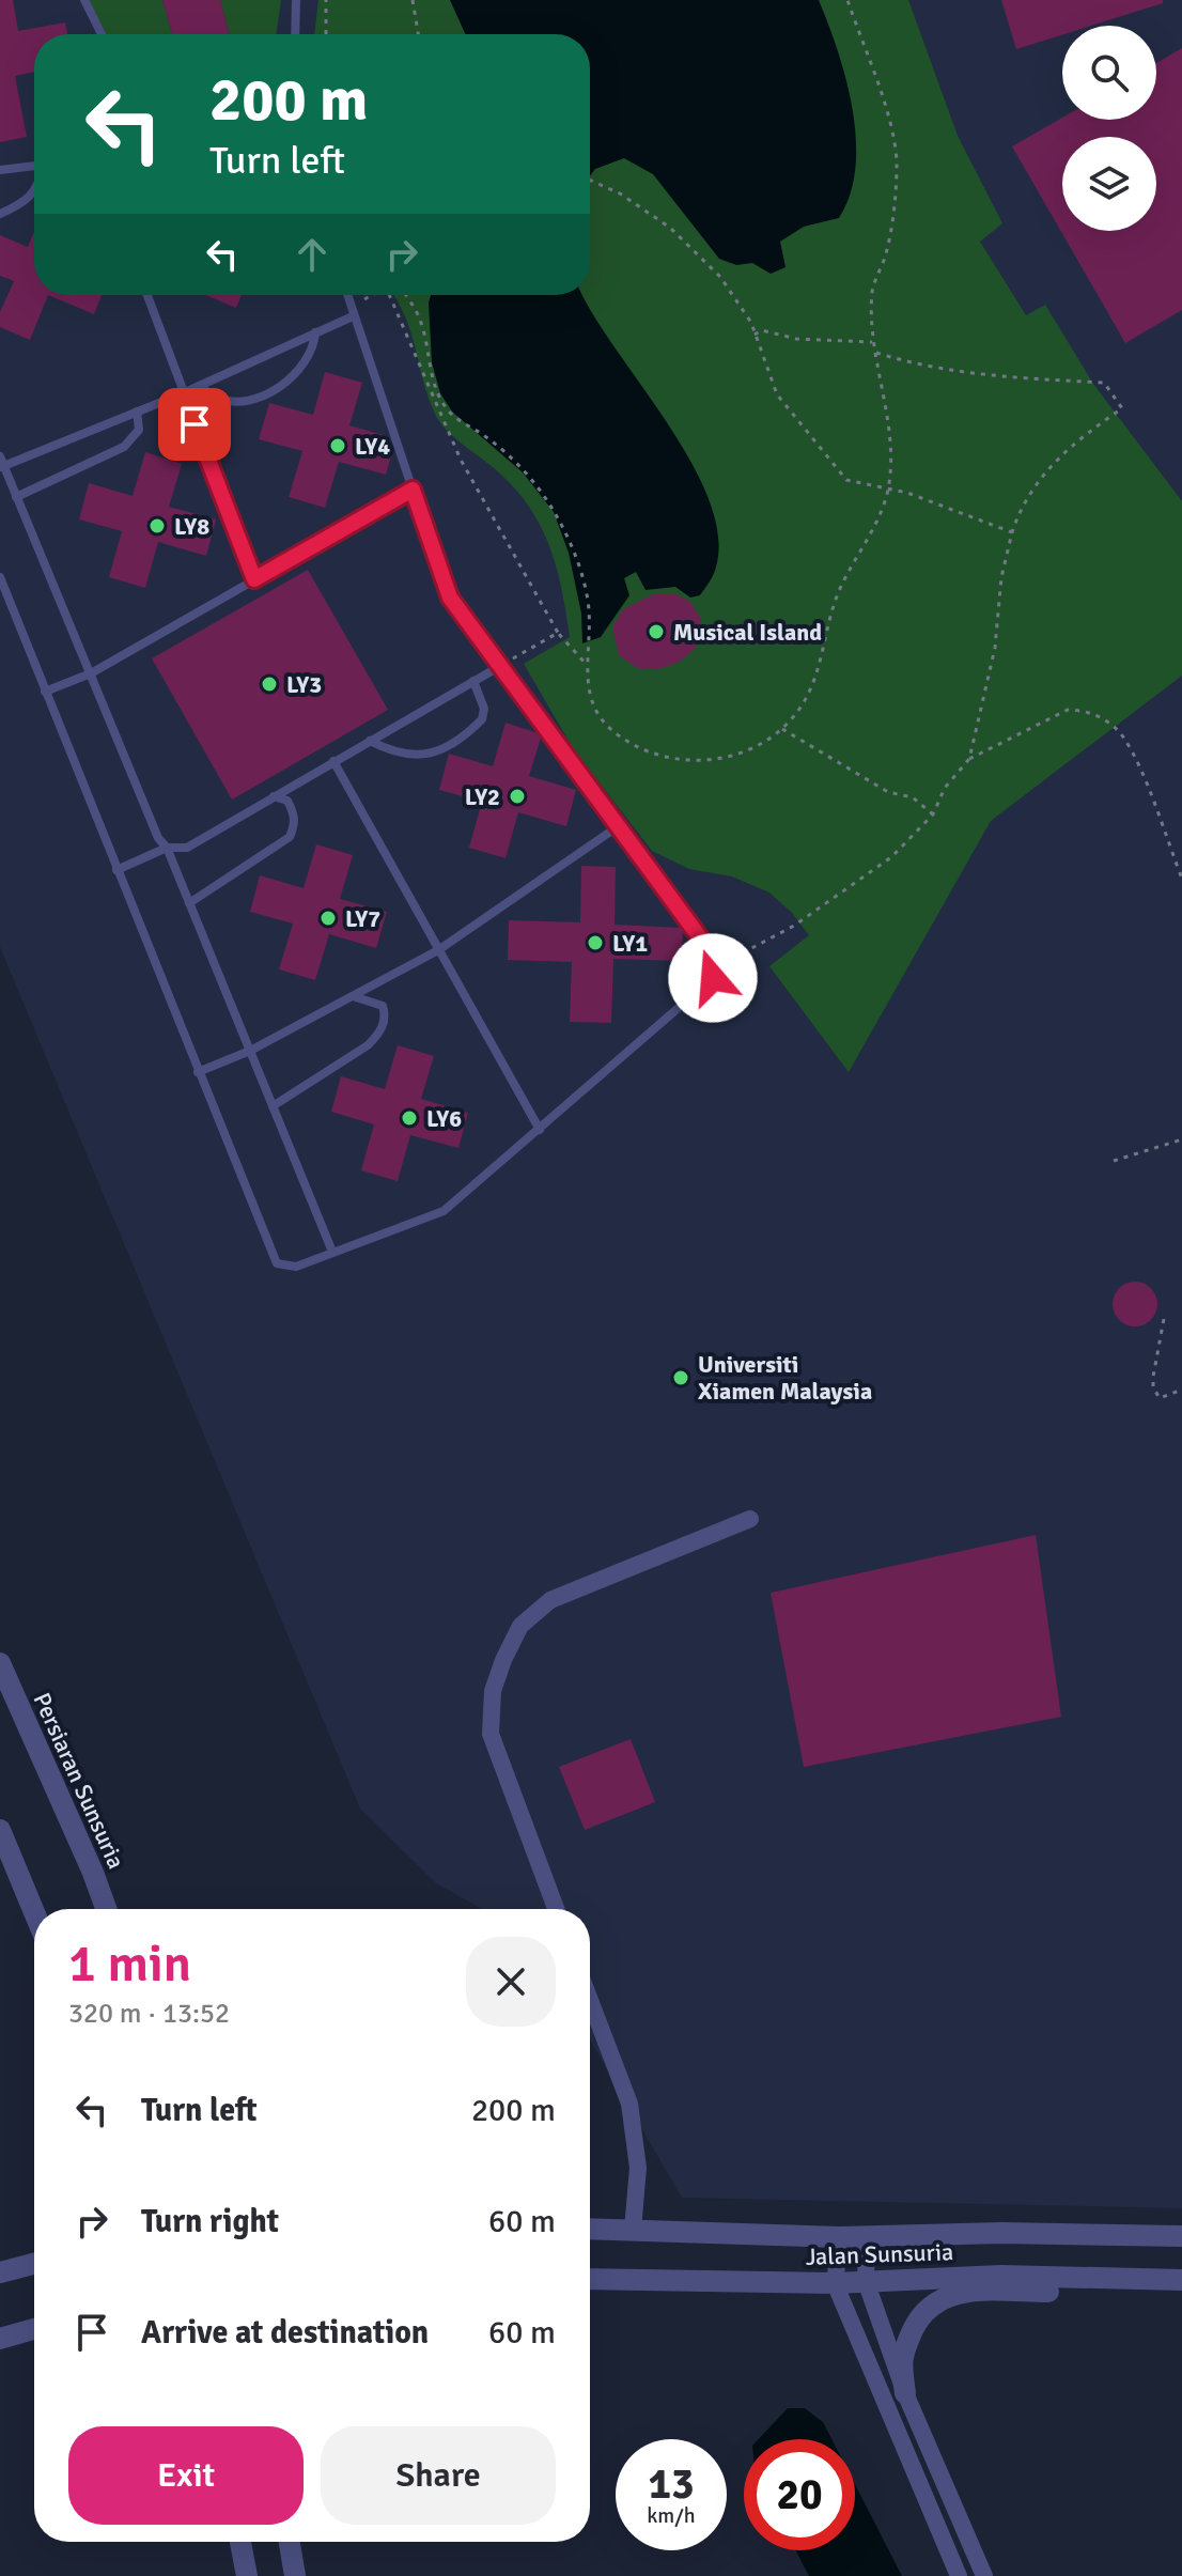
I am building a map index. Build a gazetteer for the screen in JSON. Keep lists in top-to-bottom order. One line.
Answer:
{"streets":{"street":["Persiaran Sunsuria","Jalan Sunsuria"]},"places":["LY4","LY8","Musical Island","LY3","LY2","LY7","LY1","LY6","Universiti Xiamen Malaysia"],"page":{"turn":["200 m","Turn left"],"heading":["1 min","320 m · 13:52"],"list":[{"name":"Turn left","value":"200 m"},{"name":"Turn right","value":"60 m"},{"name":"Arrive at destination","value":"60 m"}],"buttons":["Exit","Share"],"speed":"13 km/h","limit":"20"}}
